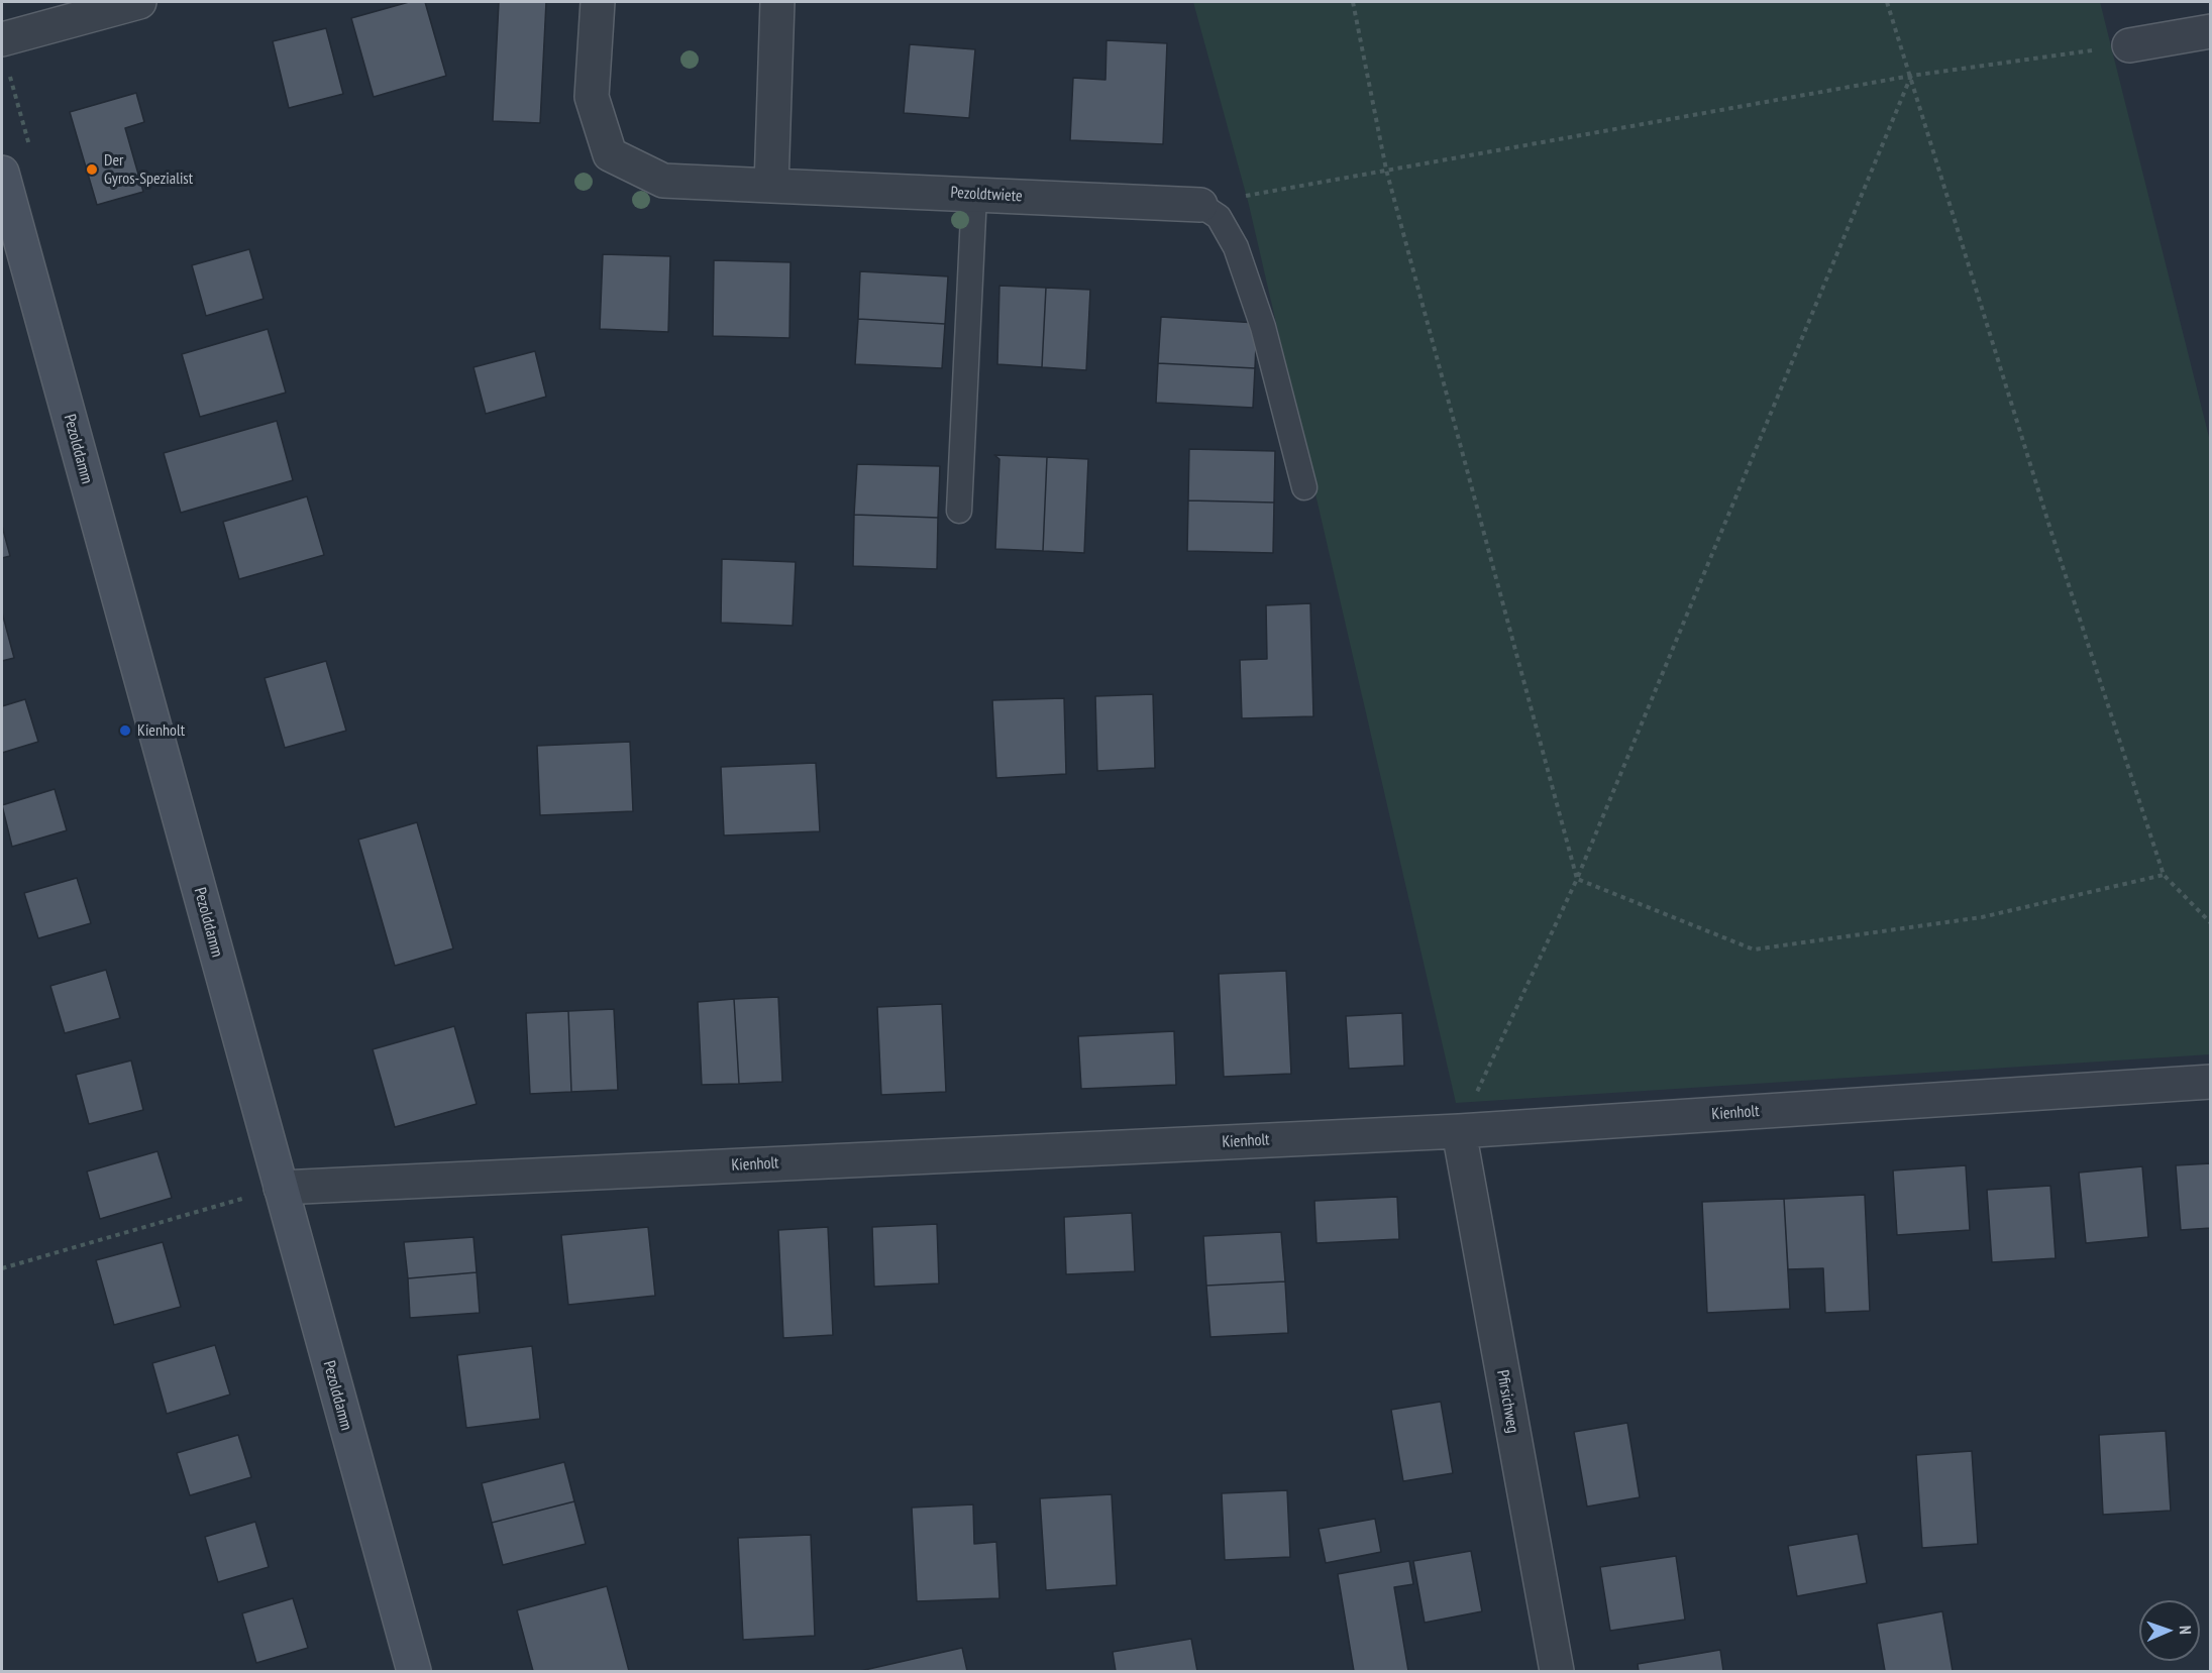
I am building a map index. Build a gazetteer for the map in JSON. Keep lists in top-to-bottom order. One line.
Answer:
{"streets":{"street":["Pezoldtwiete","Pezolddamm","Kienholt","Pfirsichweg"]},"crossings":[["Pezolddamm","Kienholt"],["Kienholt","Pfirsichweg"]],"places":["Der Gyros-Spezialist","Kienholt"],"north":"right"}
